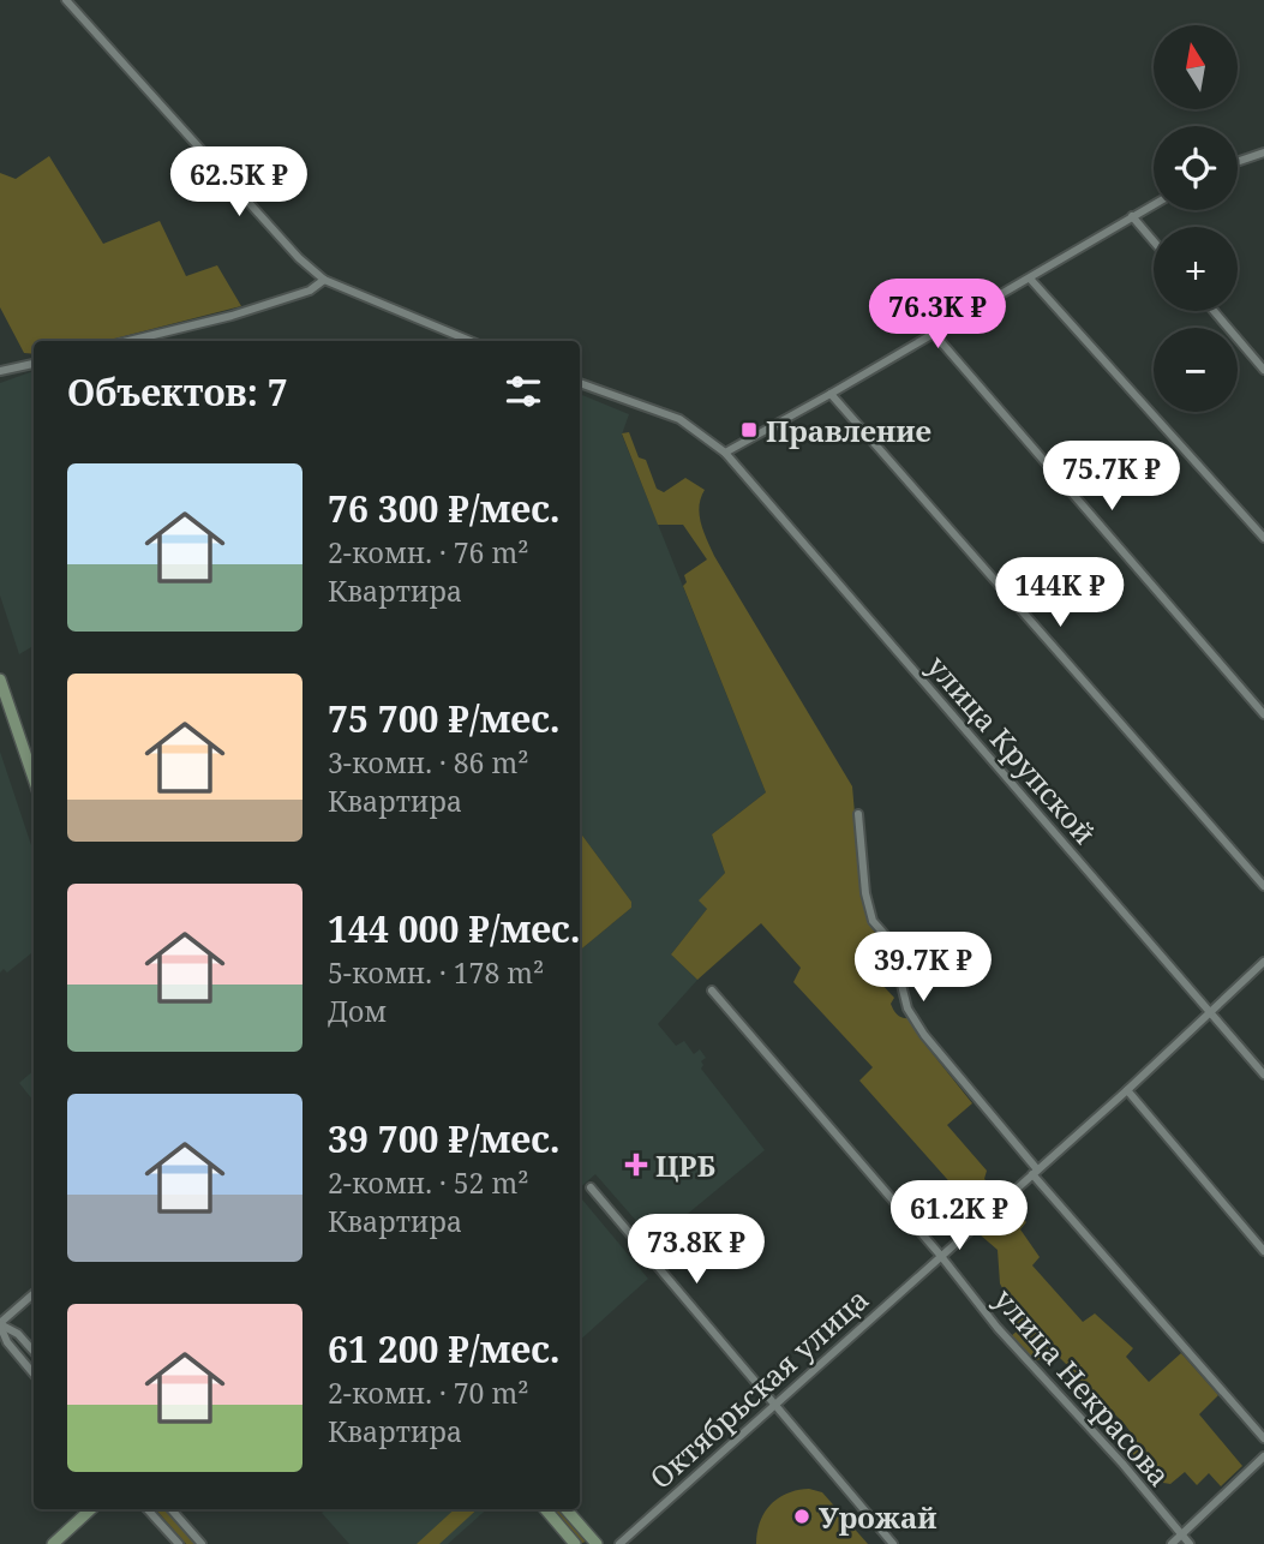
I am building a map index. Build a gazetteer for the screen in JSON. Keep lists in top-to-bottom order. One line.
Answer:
{"streets":{"street":["улица Крупской","улица Некрасова","Октябрьская улица"]},"crossings":[["улица Крупской","Октябрьская улица"],["улица Некрасова","Октябрьская улица"]],"places":{"transit":["Правление"],"health":["ЦРБ"],"other":["Урожай"]},"north":"top","page":{"map_buttons":["+","−"],"price":["62.5K ₽","76.3K ₽","75.7K ₽","144K ₽","39.7K ₽","61.2K ₽","73.8K ₽"],"heading":"Объектов: 7","list":[{"name":"76 300 ₽/мес.","note":"2-комн. · 76 m² · Квартира"},{"name":"75 700 ₽/мес.","note":"3-комн. · 86 m² · Квартира"},{"name":"144 000 ₽/мес.","note":"5-комн. · 178 m² · Дом"},{"name":"39 700 ₽/мес.","note":"2-комн. · 52 m² · Квартира"},{"name":"61 200 ₽/мес.","note":"2-комн. · 70 m² · Квартира"}]}}
